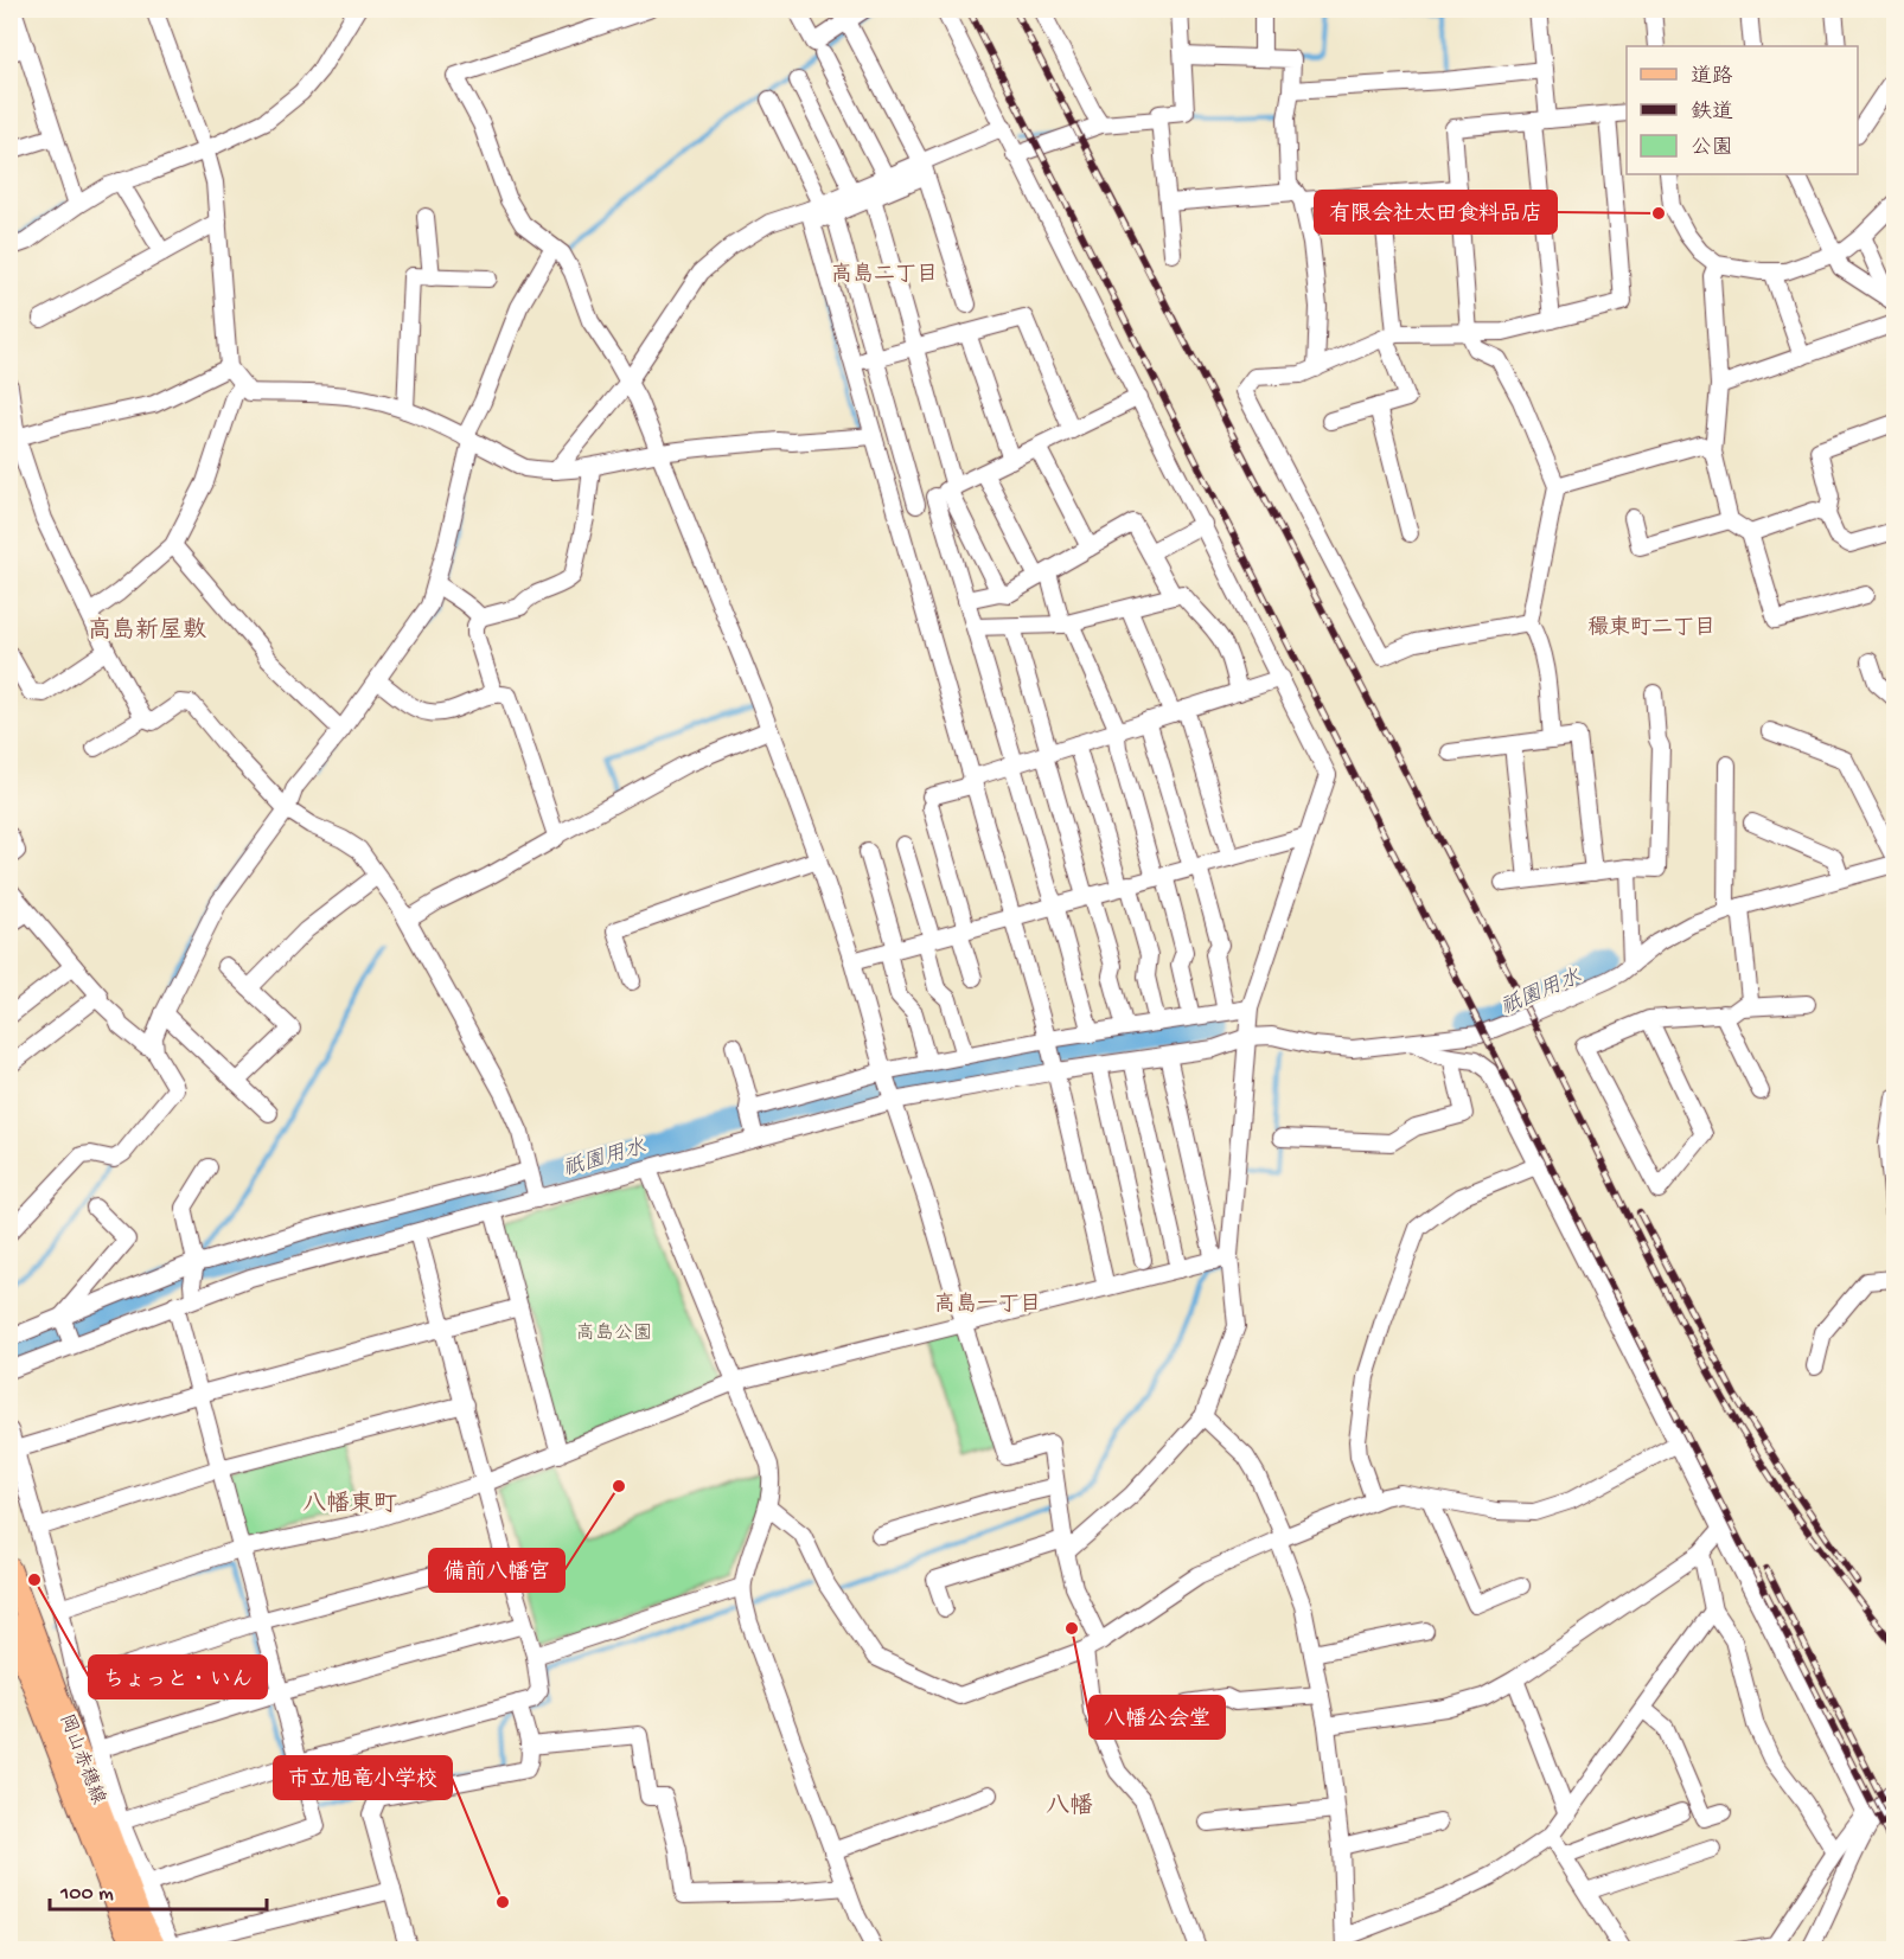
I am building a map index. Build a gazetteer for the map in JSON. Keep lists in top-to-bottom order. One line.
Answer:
{"streets":{"main road":["岡山赤穂線"]},"districts":["高島二丁目","穝東町二丁目","高島新屋敷","高島一丁目","八幡東町","八幡"],"water":["祇園用水"],"parks":["高島公園"],"places":["有限会社太田食料品店","備前八幡宮","ちょっと・いん","八幡公会堂","市立旭竜小学校"],"legend":["道路","鉄道","公園"],"scale_bar":"100 m"}
